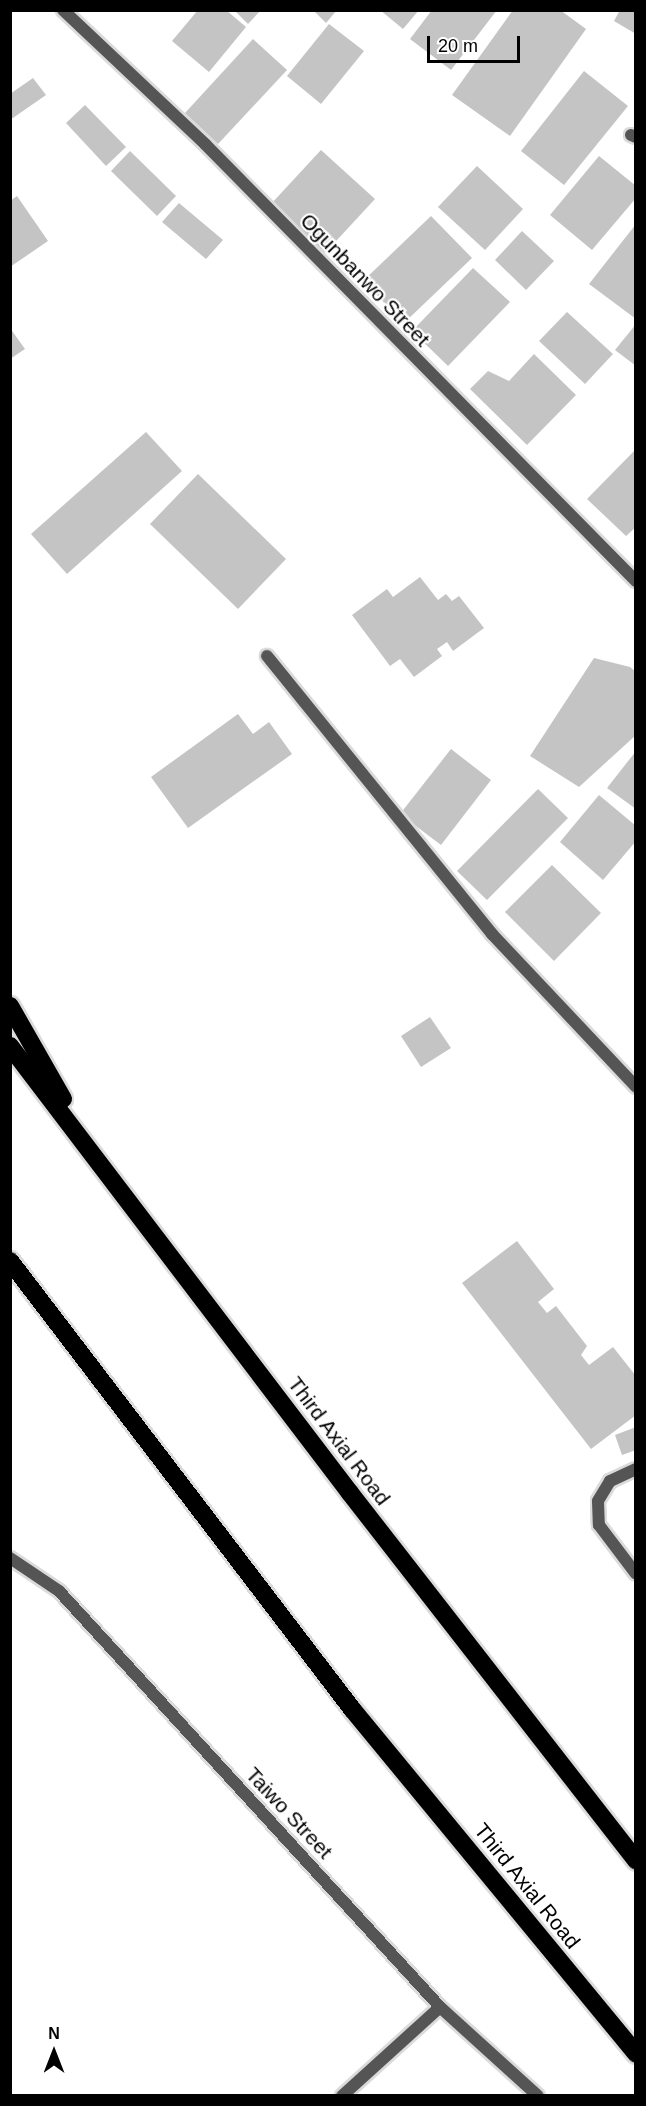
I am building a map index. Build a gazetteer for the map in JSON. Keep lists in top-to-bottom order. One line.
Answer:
{"streets":{"highway":["Third Axial Road"],"street":["Ogunbanwo Street","Taiwo Street"]},"scale_bar":"20 m","north":"top"}
